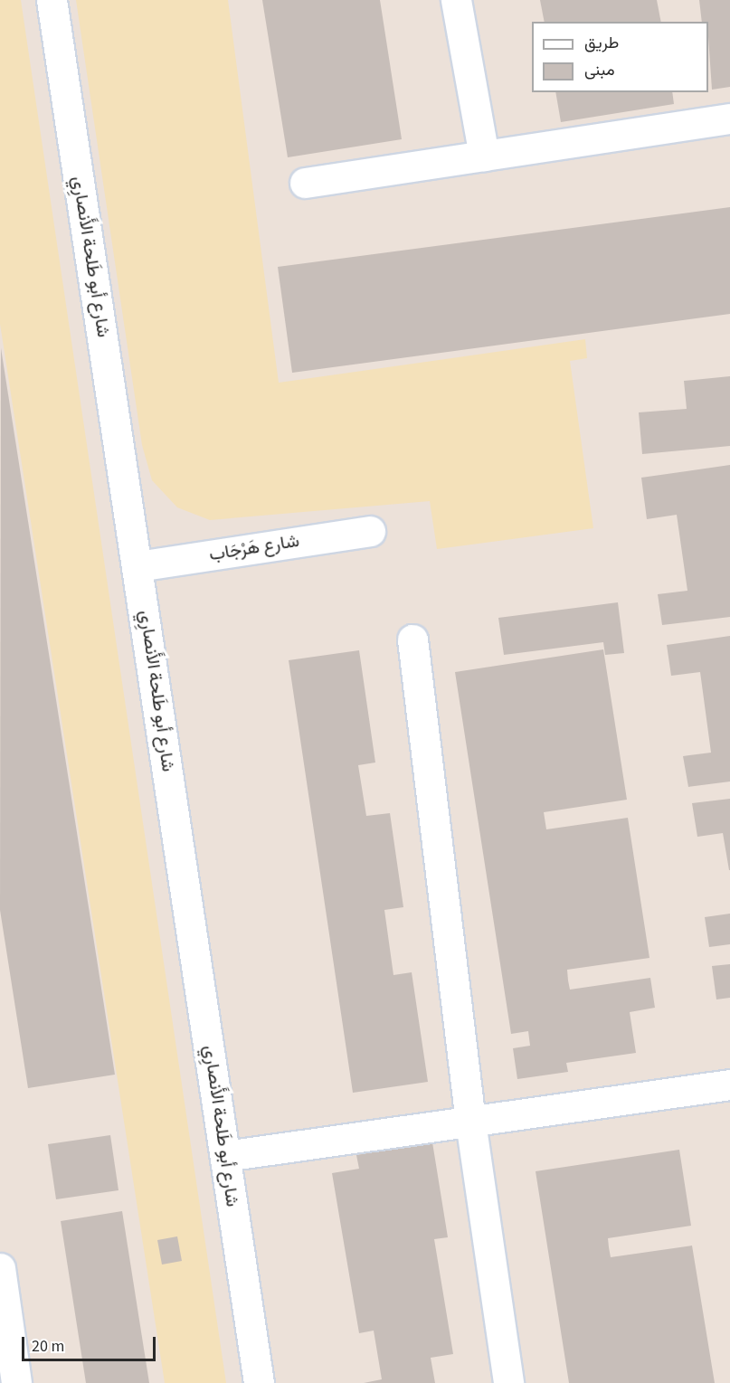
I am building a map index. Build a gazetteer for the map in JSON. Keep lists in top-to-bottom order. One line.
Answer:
{"streets":{"street":["شارع أبو طَلحة الأَنصارِي","شارع هَرْجَاب"]},"crossings":[["شارع أبو طَلحة الأَنصارِي","شارع هَرْجَاب"]],"legend":["طريق","مبنى"],"scale_bar":"20 m"}
